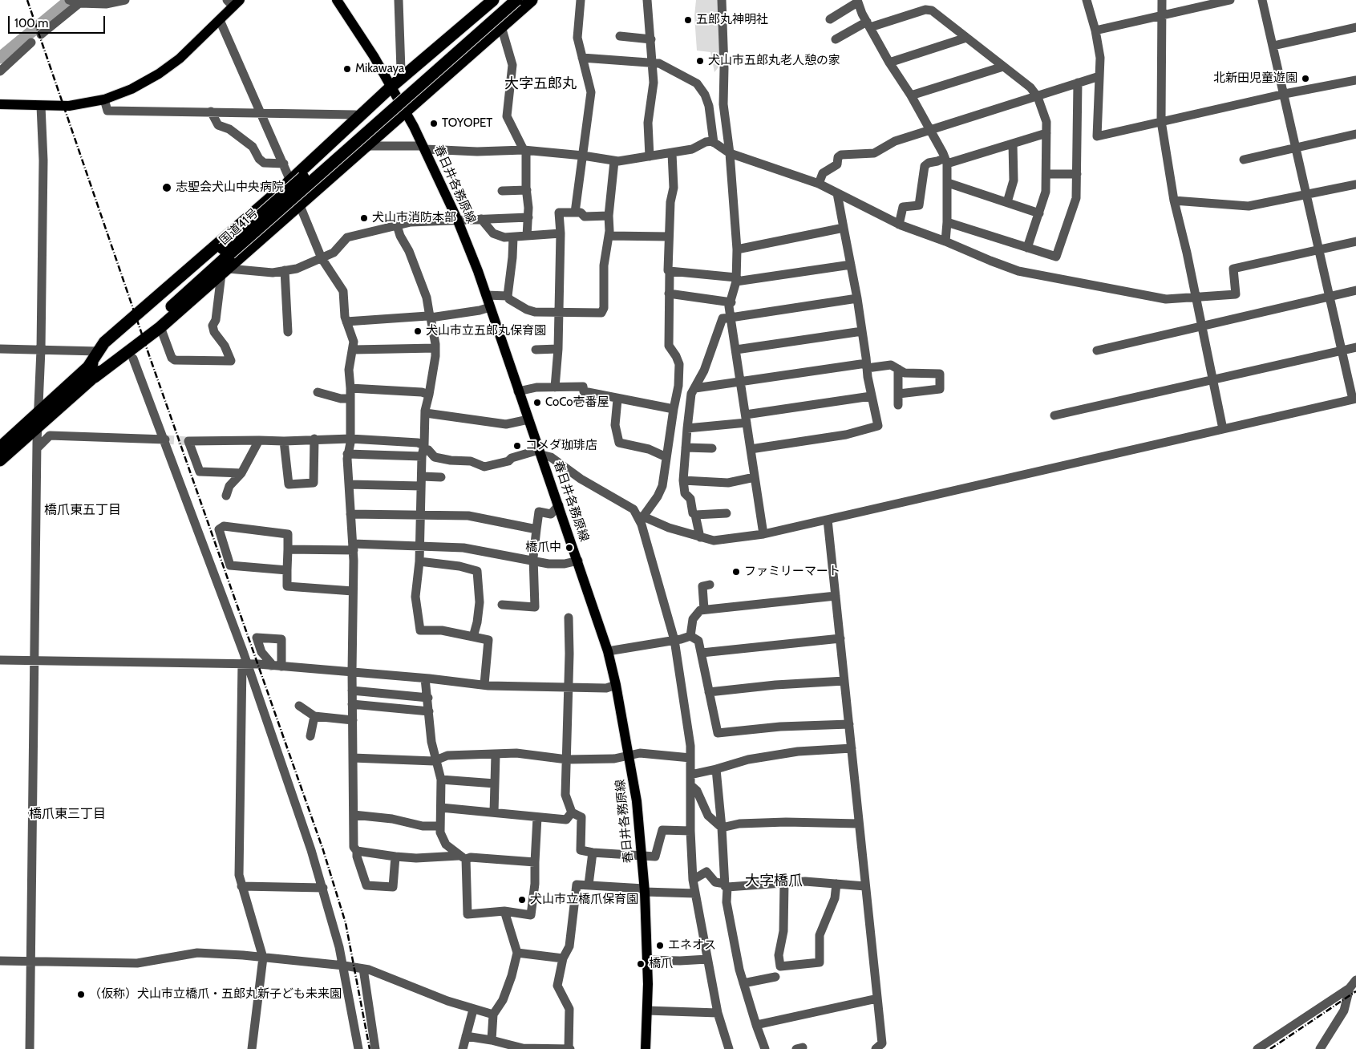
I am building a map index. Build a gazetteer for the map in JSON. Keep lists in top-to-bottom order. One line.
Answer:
{"streets":{"highway":["国道41号"],"main road":["春日井各務原線"]},"districts":["大字五郎丸","橋爪東五丁目","橋爪東三丁目","大字橋爪"],"places":["五郎丸神明社","犬山市五郎丸老人憩の家","Mikawaya","北新田児童遊園","TOYOPET","志聖会犬山中央病院","犬山市消防本部","犬山市立五郎丸保育園","CoCo壱番屋","コメダ珈琲店","橋爪中","ファミリーマート","犬山市立橋爪保育園","エネオス","橋爪","（仮称）犬山市立橋爪・五郎丸新子ども未来園"],"scale_bar":"100 m"}
